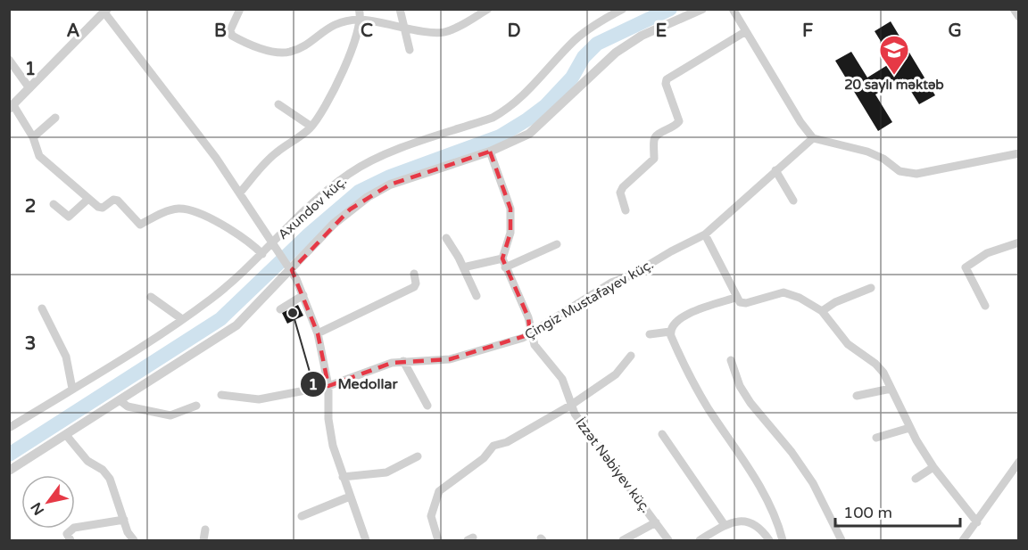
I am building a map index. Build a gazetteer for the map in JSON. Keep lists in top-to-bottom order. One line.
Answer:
{"streets":{"street":["Axundov küç.","Çingiz Mustafayev küç.","İzzət Nəbiyev küç."]},"crossings":[["Çingiz Mustafayev küç.","İzzət Nəbiyev küç."]],"places":{"school or university":["20 saylı məktəb"],"other":["Medollar"]},"scale_bar":"100 m","north":"bottom left","grid":{"columns":["A","B","C","D","E","F","G"],"rows":["1","2","3"]}}
